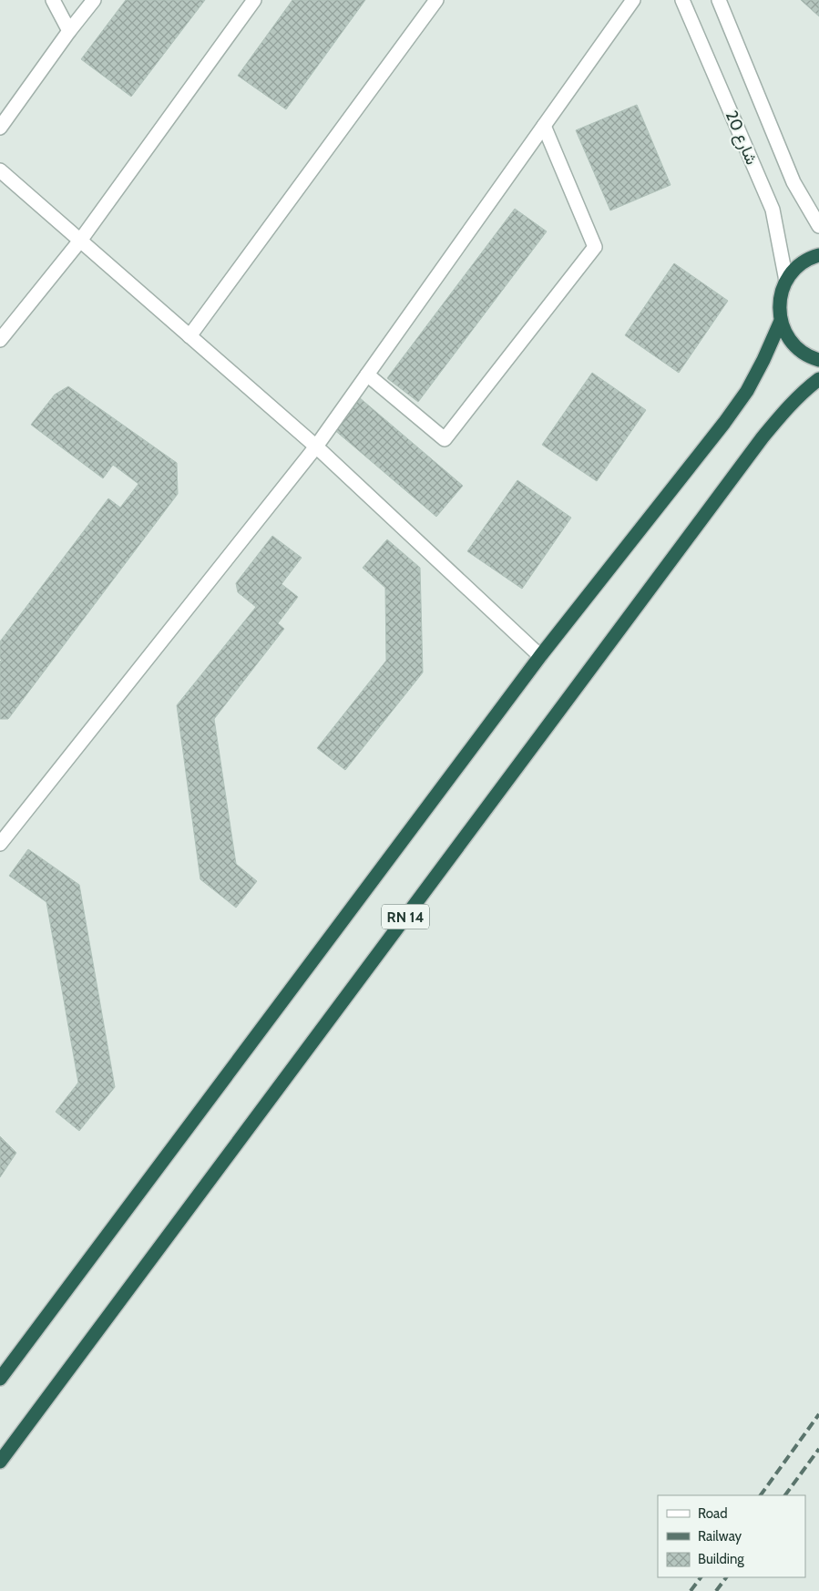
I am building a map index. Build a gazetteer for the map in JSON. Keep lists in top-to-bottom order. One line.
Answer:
{"streets":{"highway":["RN 14"],"street":["شارع 20"]},"legend":["Road","Railway","Building"]}
